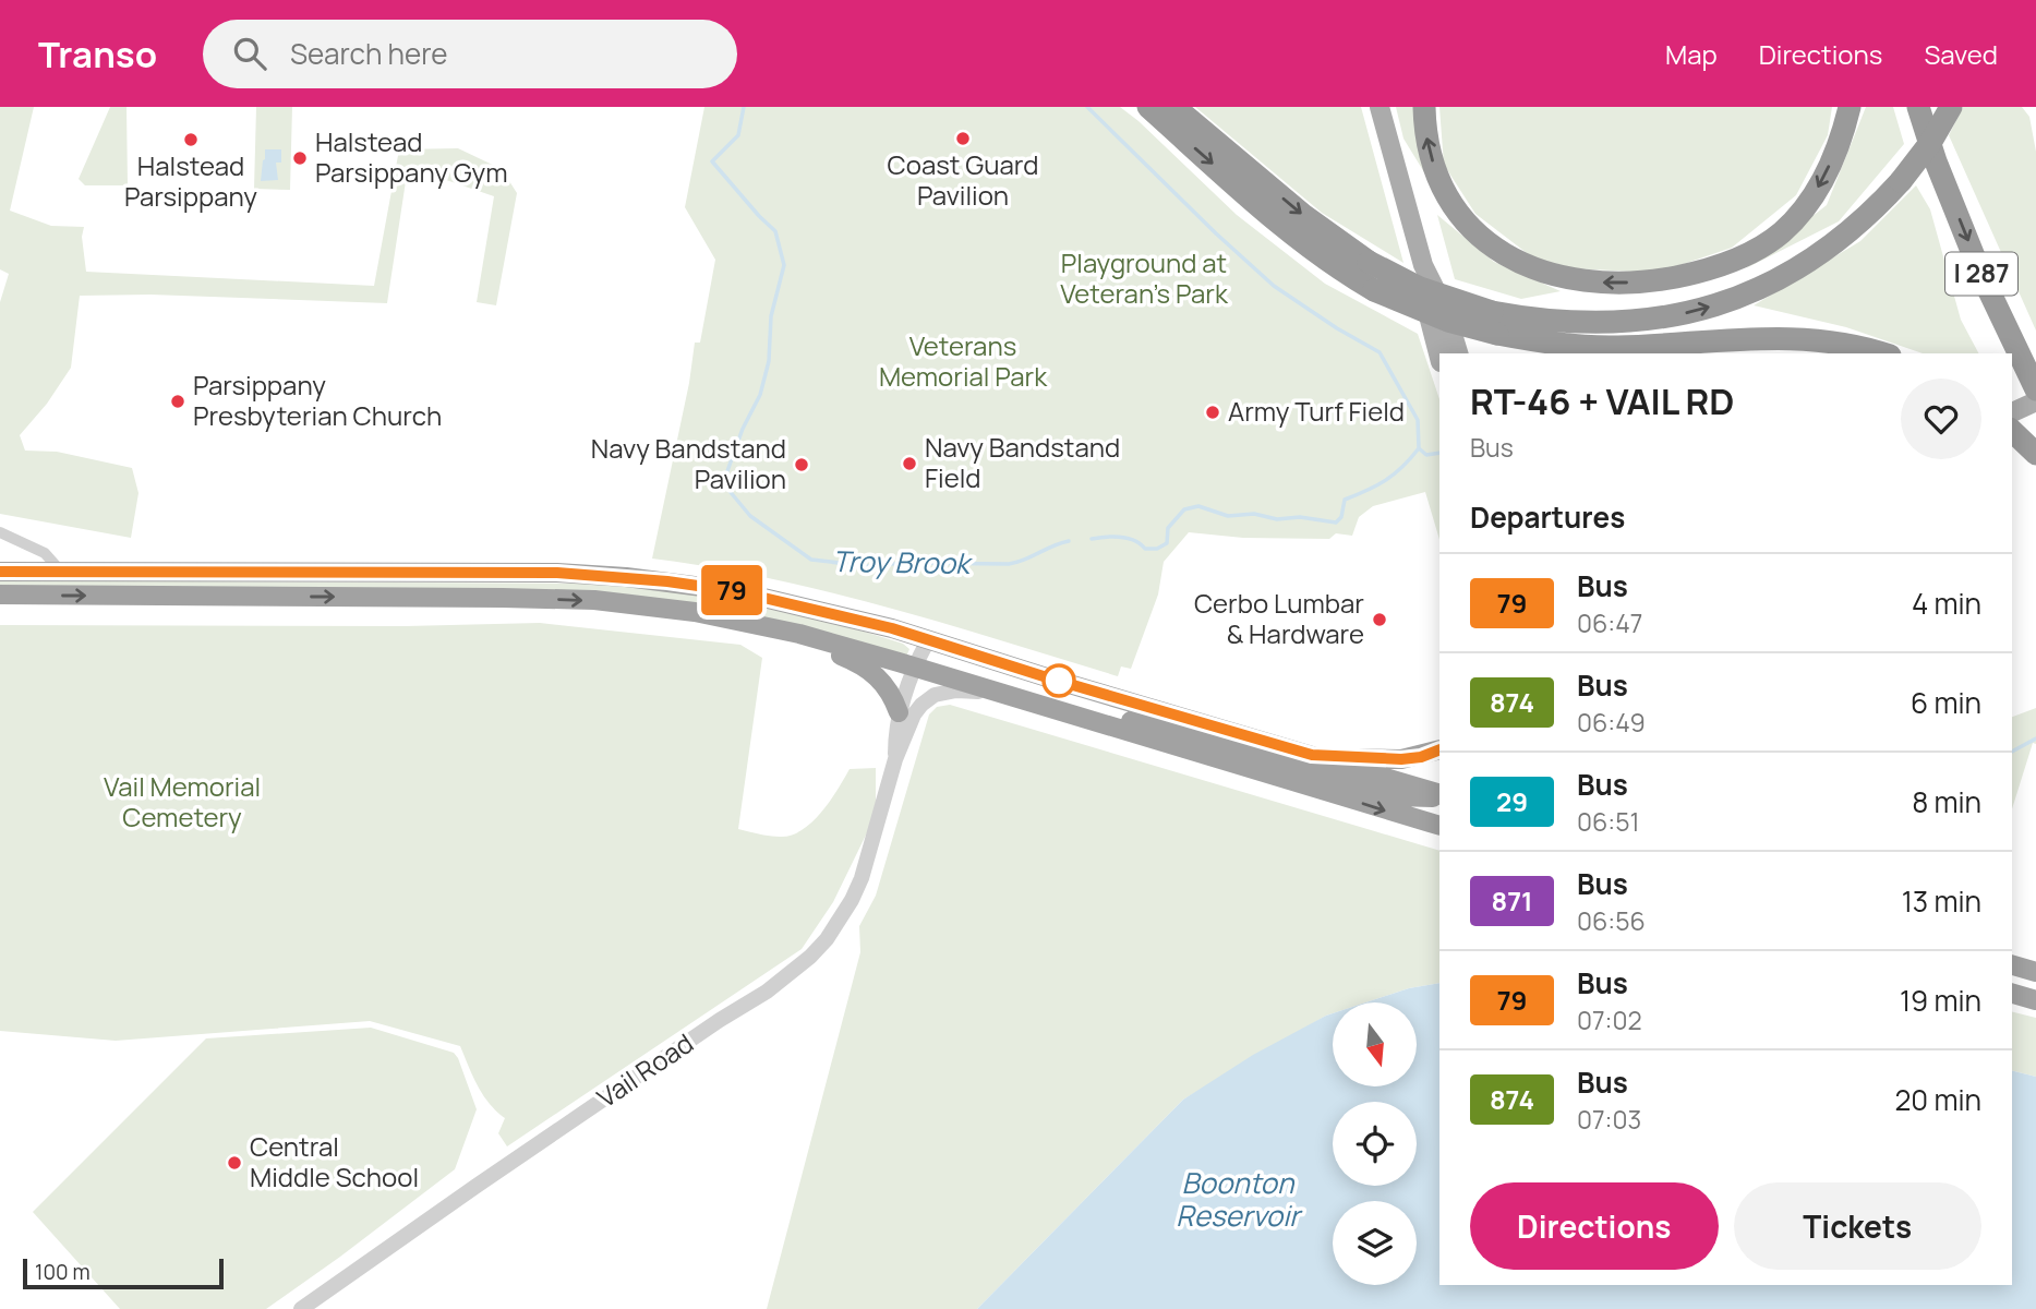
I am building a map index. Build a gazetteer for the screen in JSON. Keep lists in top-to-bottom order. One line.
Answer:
{"streets":{"highway":["I 287"],"street":["Vail Road"]},"water":["Troy Brook","Boonton Reservoir"],"parks":["Playground at Veteran's Park","Veterans Memorial Park","Vail Memorial Cemetery"],"places":["Coast Guard Pavilion","Halstead Parsippany","Halstead Parsippany Gym","Parsippany Presbyterian Church","Army Turf Field","Navy Bandstand Field","Navy Bandstand Pavilion","Cerbo Lumbar & Hardware","Central Middle School"],"lines":["bus line 79"],"scale_bar":"100 m","north":"bottom","page":{"header":"Transo","search":"Search here","nav":["Map","Directions","Saved"],"on_map":"79","heading":[["RT-46 + VAIL RD","Bus"],"Departures"],"list":[{"mark":"79","name":"Bus","note":"06:47","value":"4 min"},{"mark":"874","name":"Bus","note":"06:49","value":"6 min"},{"mark":"29","name":"Bus","note":"06:51","value":"8 min"},{"mark":"871","name":"Bus","note":"06:56","value":"13 min"},{"mark":"79","name":"Bus","note":"07:02","value":"19 min"},{"mark":"874","name":"Bus","note":"07:03","value":"20 min"}],"buttons":["Directions","Tickets"],"scale":"100 m"}}
